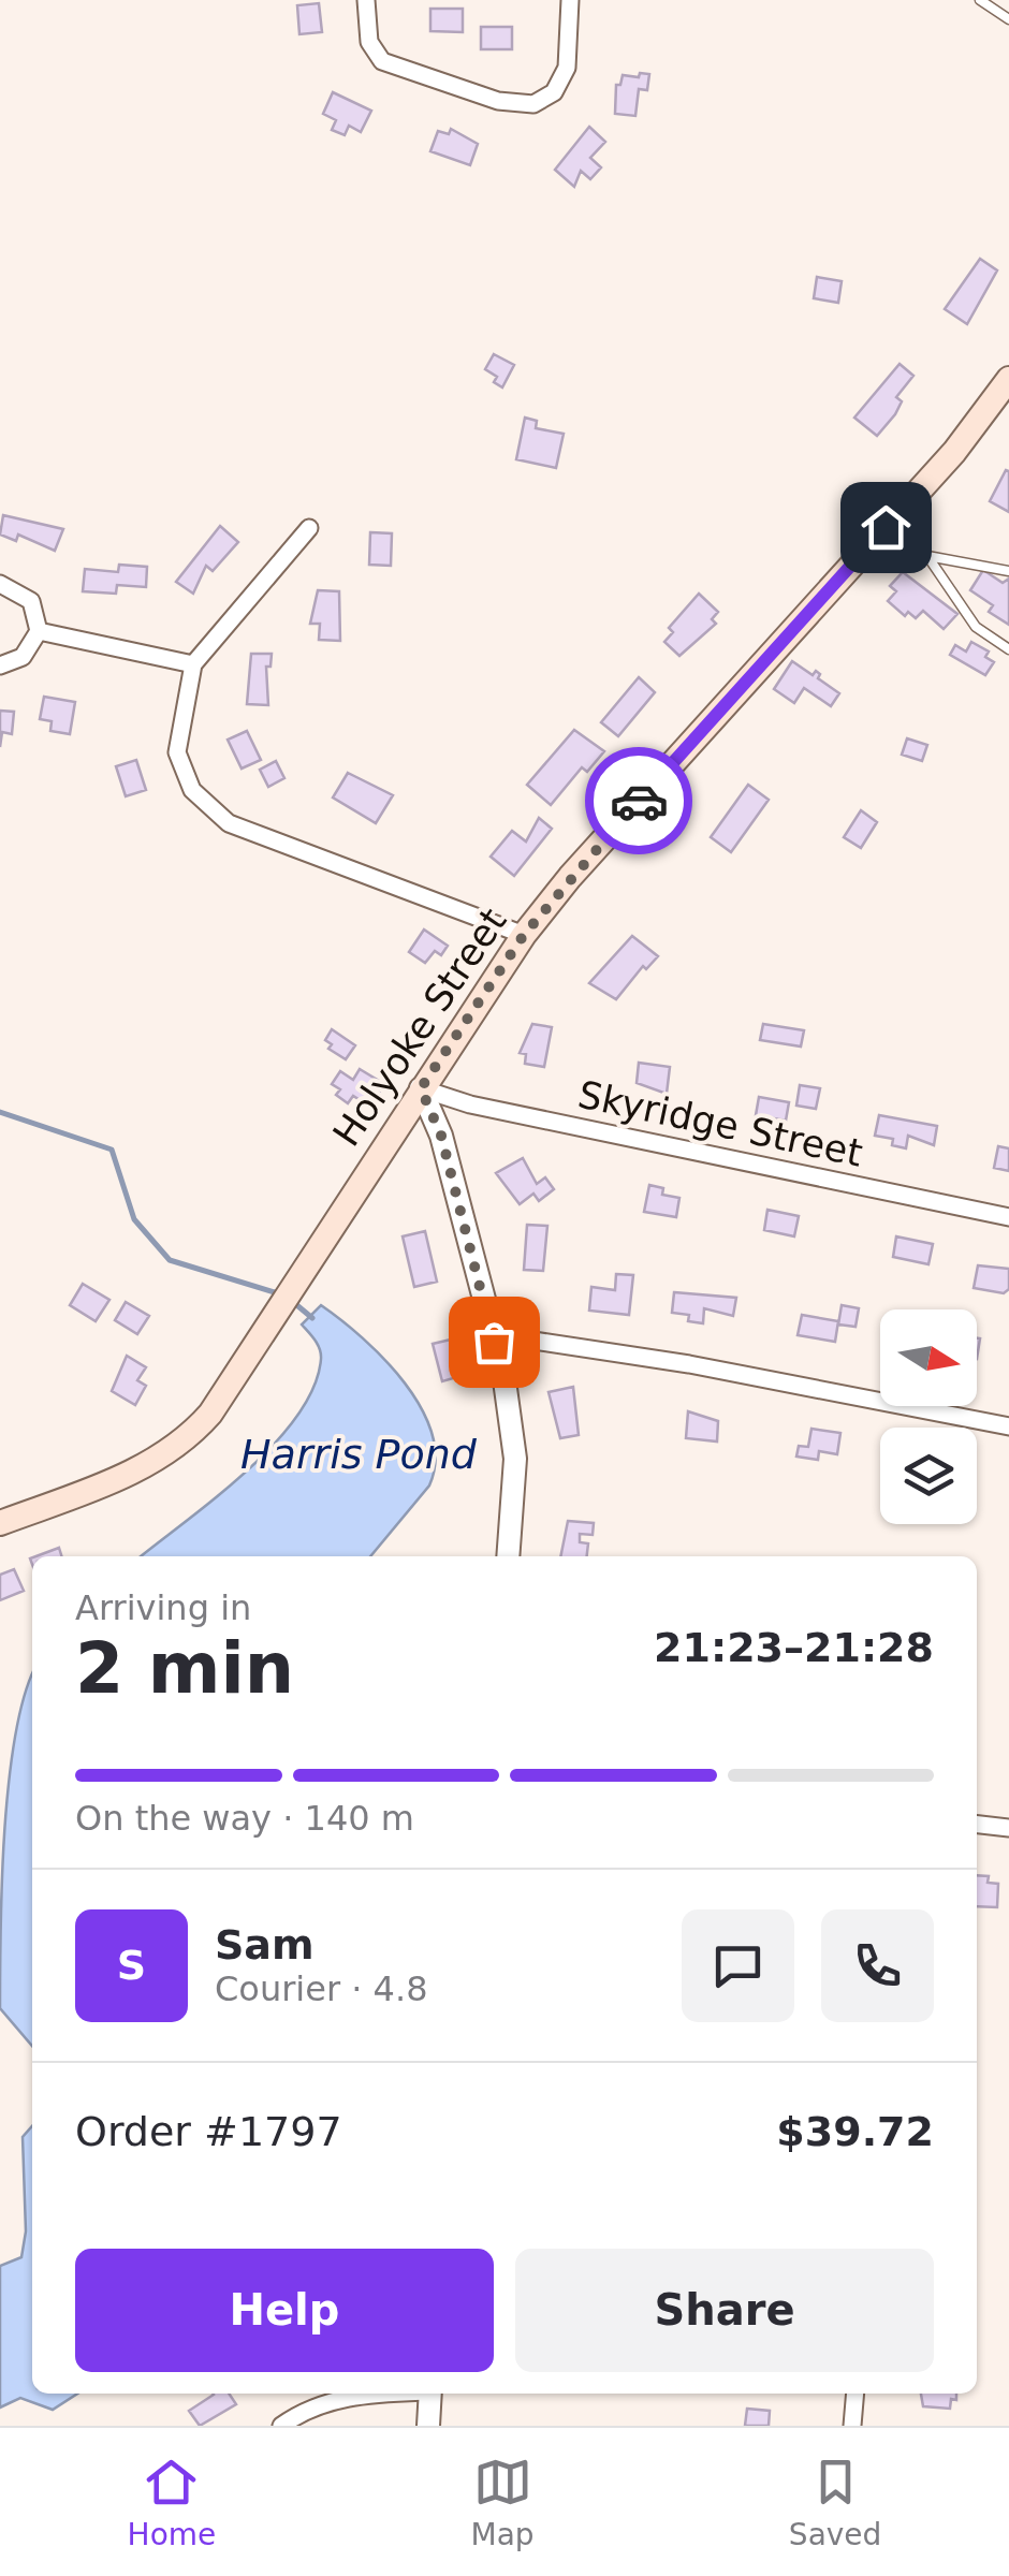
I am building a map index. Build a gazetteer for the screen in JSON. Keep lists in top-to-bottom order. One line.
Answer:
{"streets":{"main road":["Holyoke Street"],"street":["Skyridge Street"]},"crossings":[["Holyoke Street","Skyridge Street"]],"water":["Harris Pond"],"north":"right","page":{"heading":["2 min","Arriving in","21:23–21:28"],"panel":["Sam","Courier · 4.8","Order #1797","$39.72"],"bar":"On the way · 140 m","round":"S","buttons":["Help","Share"],"tabs":["Home","Map","Saved"]}}
